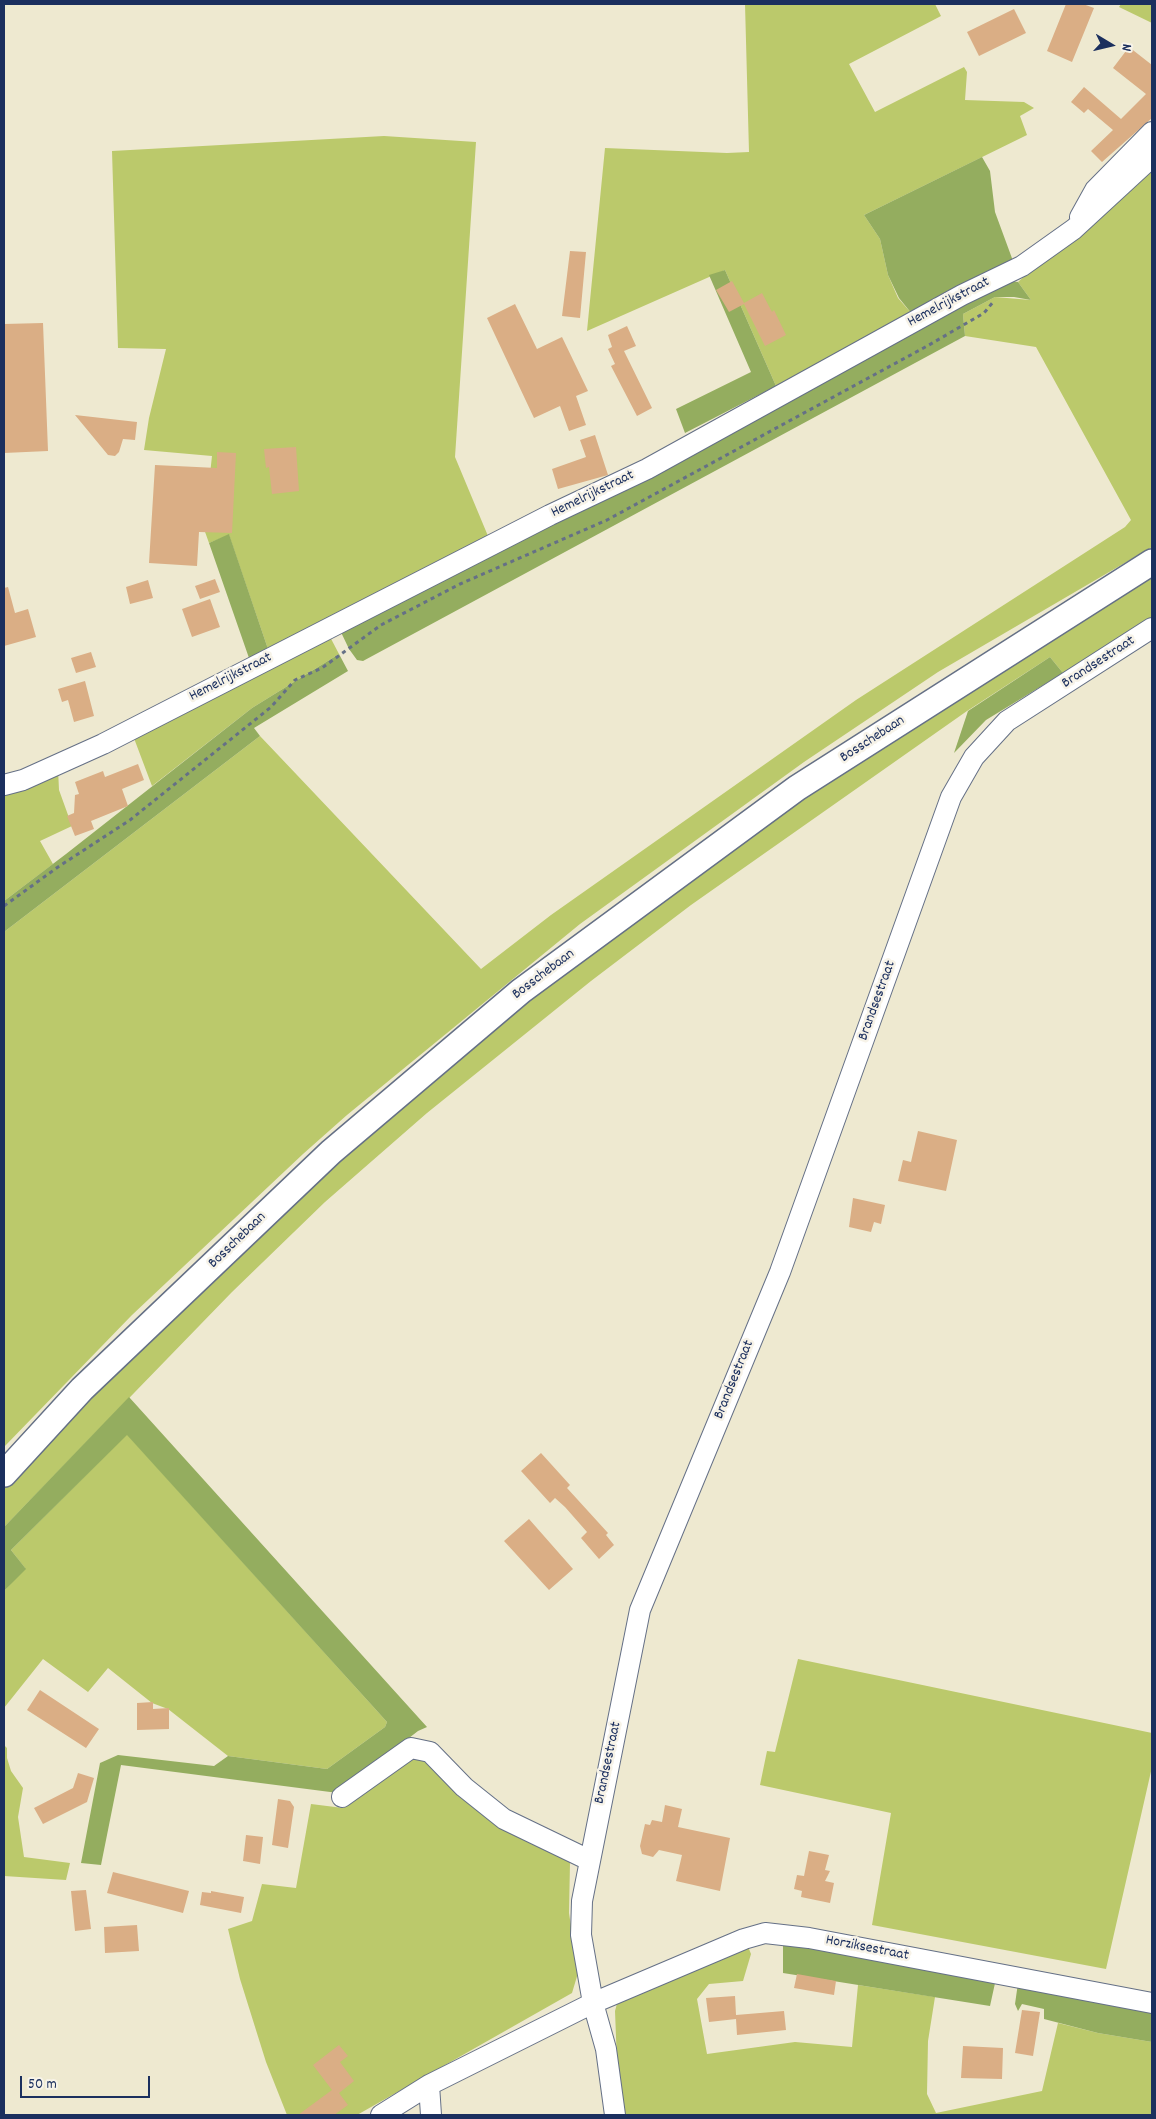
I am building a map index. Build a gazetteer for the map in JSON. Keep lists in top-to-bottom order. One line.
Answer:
{"streets":{"main road":["Bosschebaan"],"street":["Hemelrijkstraat","Brandsestraat","Horziksestraat"]},"crossings":[["Brandsestraat","Horziksestraat"]],"scale_bar":"50 m","north":"right"}
